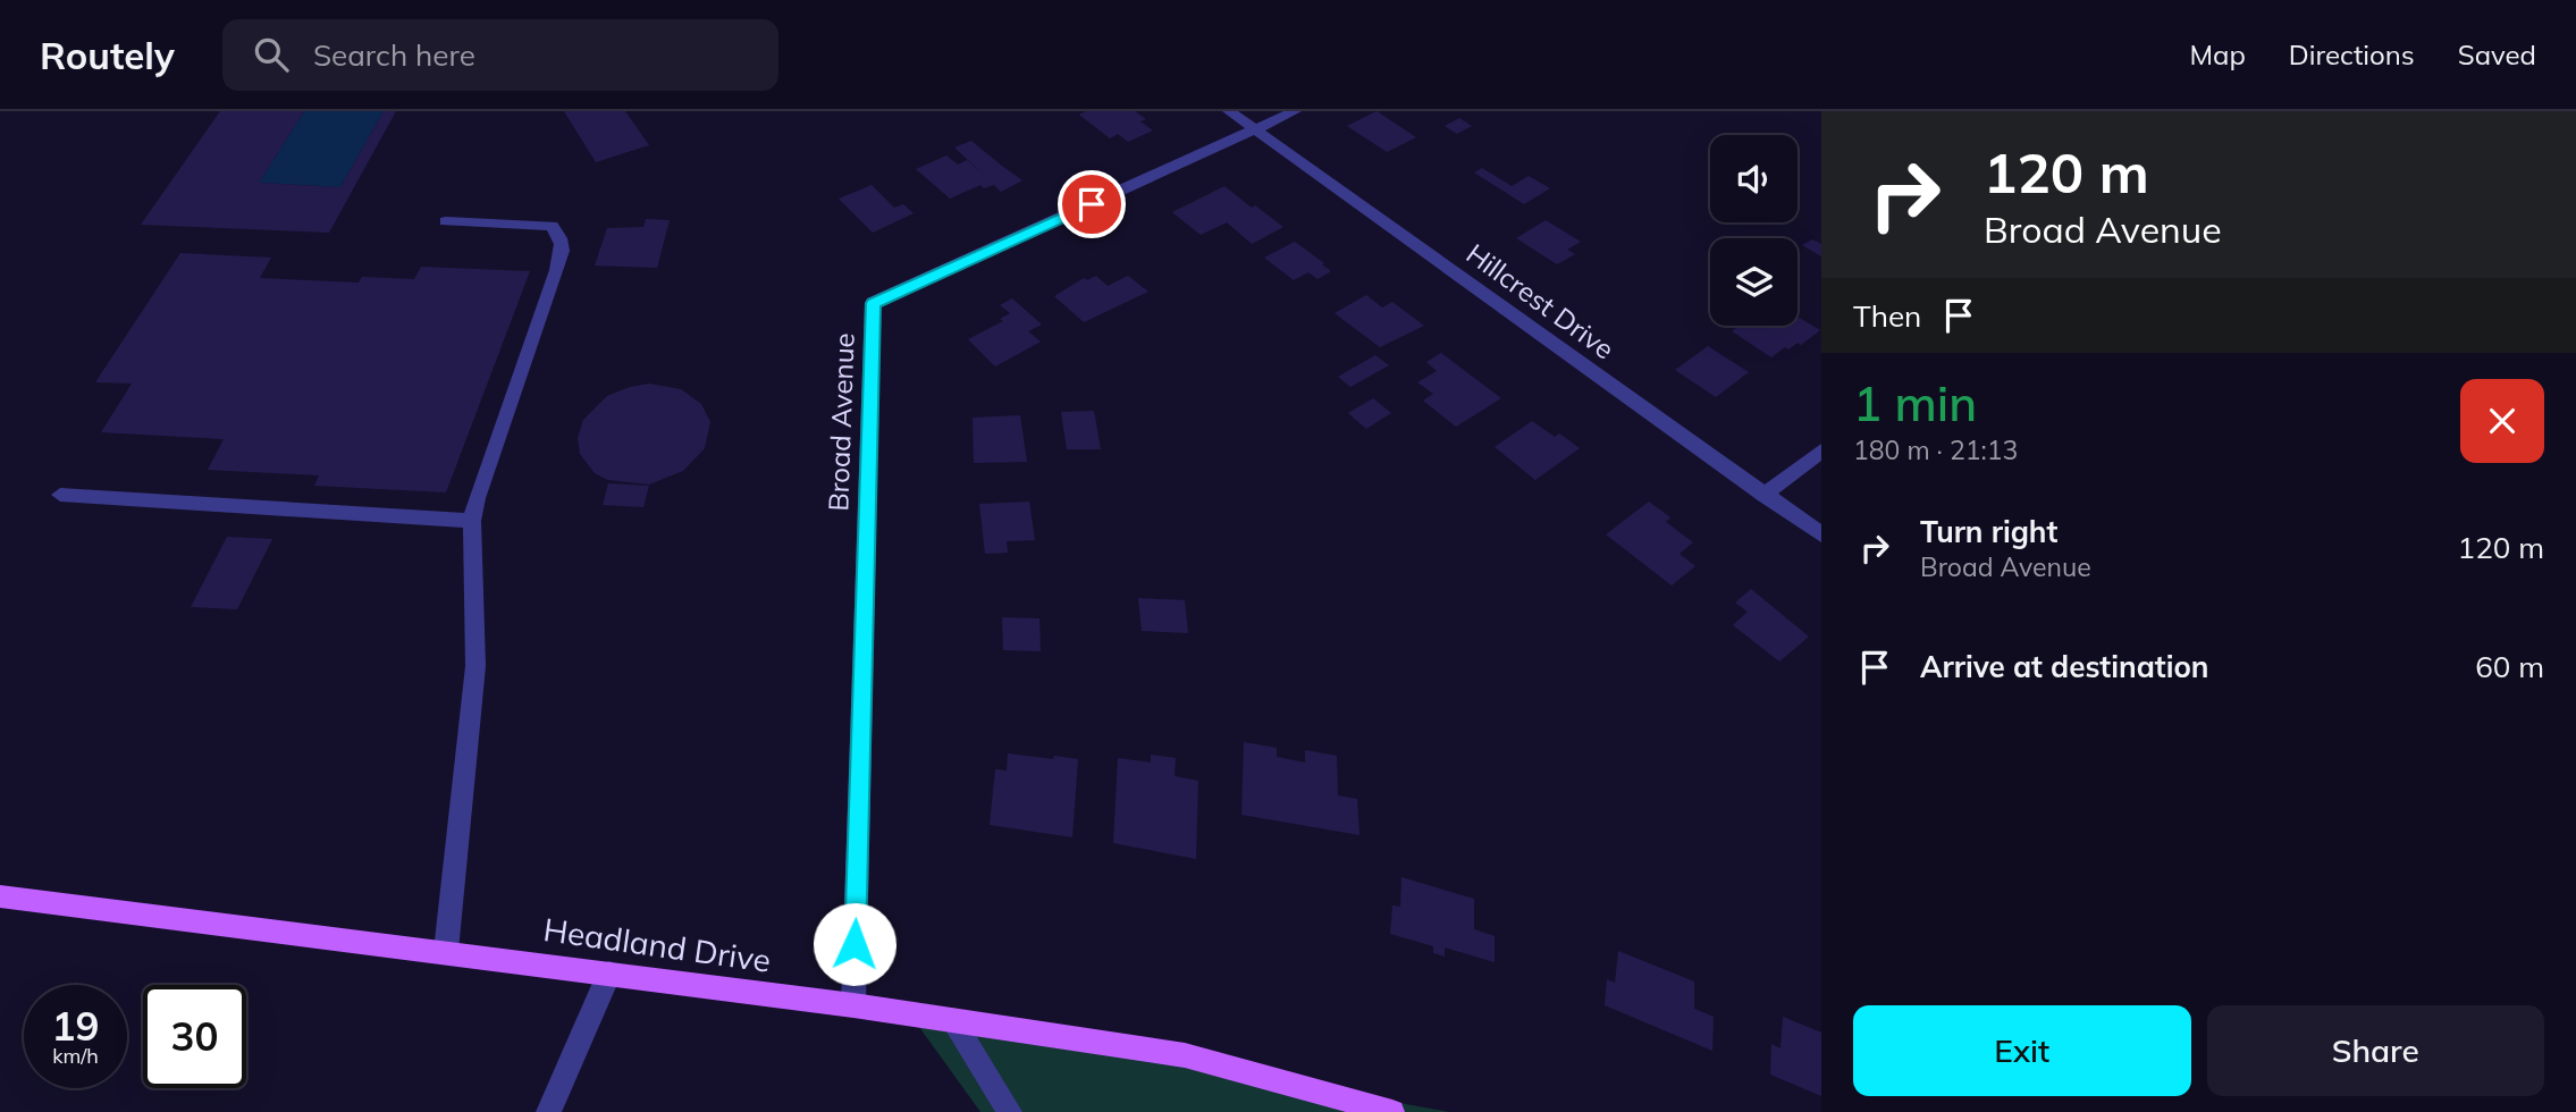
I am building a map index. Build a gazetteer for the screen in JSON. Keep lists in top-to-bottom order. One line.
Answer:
{"streets":{"main road":["Headland Drive"],"street":["Hillcrest Drive","Broad Avenue"]},"crossings":[["Hillcrest Drive","Broad Avenue"],["Broad Avenue","Headland Drive"]],"page":{"header":"Routely","search":"Search here","nav":["Map","Directions","Saved"],"turn":["120 m","Broad Avenue"],"then":"Then","heading":["1 min","180 m · 21:13"],"list":[{"name":"Turn right","note":"Broad Avenue","value":"120 m"},{"name":"Arrive at destination","value":"60 m"}],"speed":"19 km/h","limit":"30","buttons":["Exit","Share"]}}
